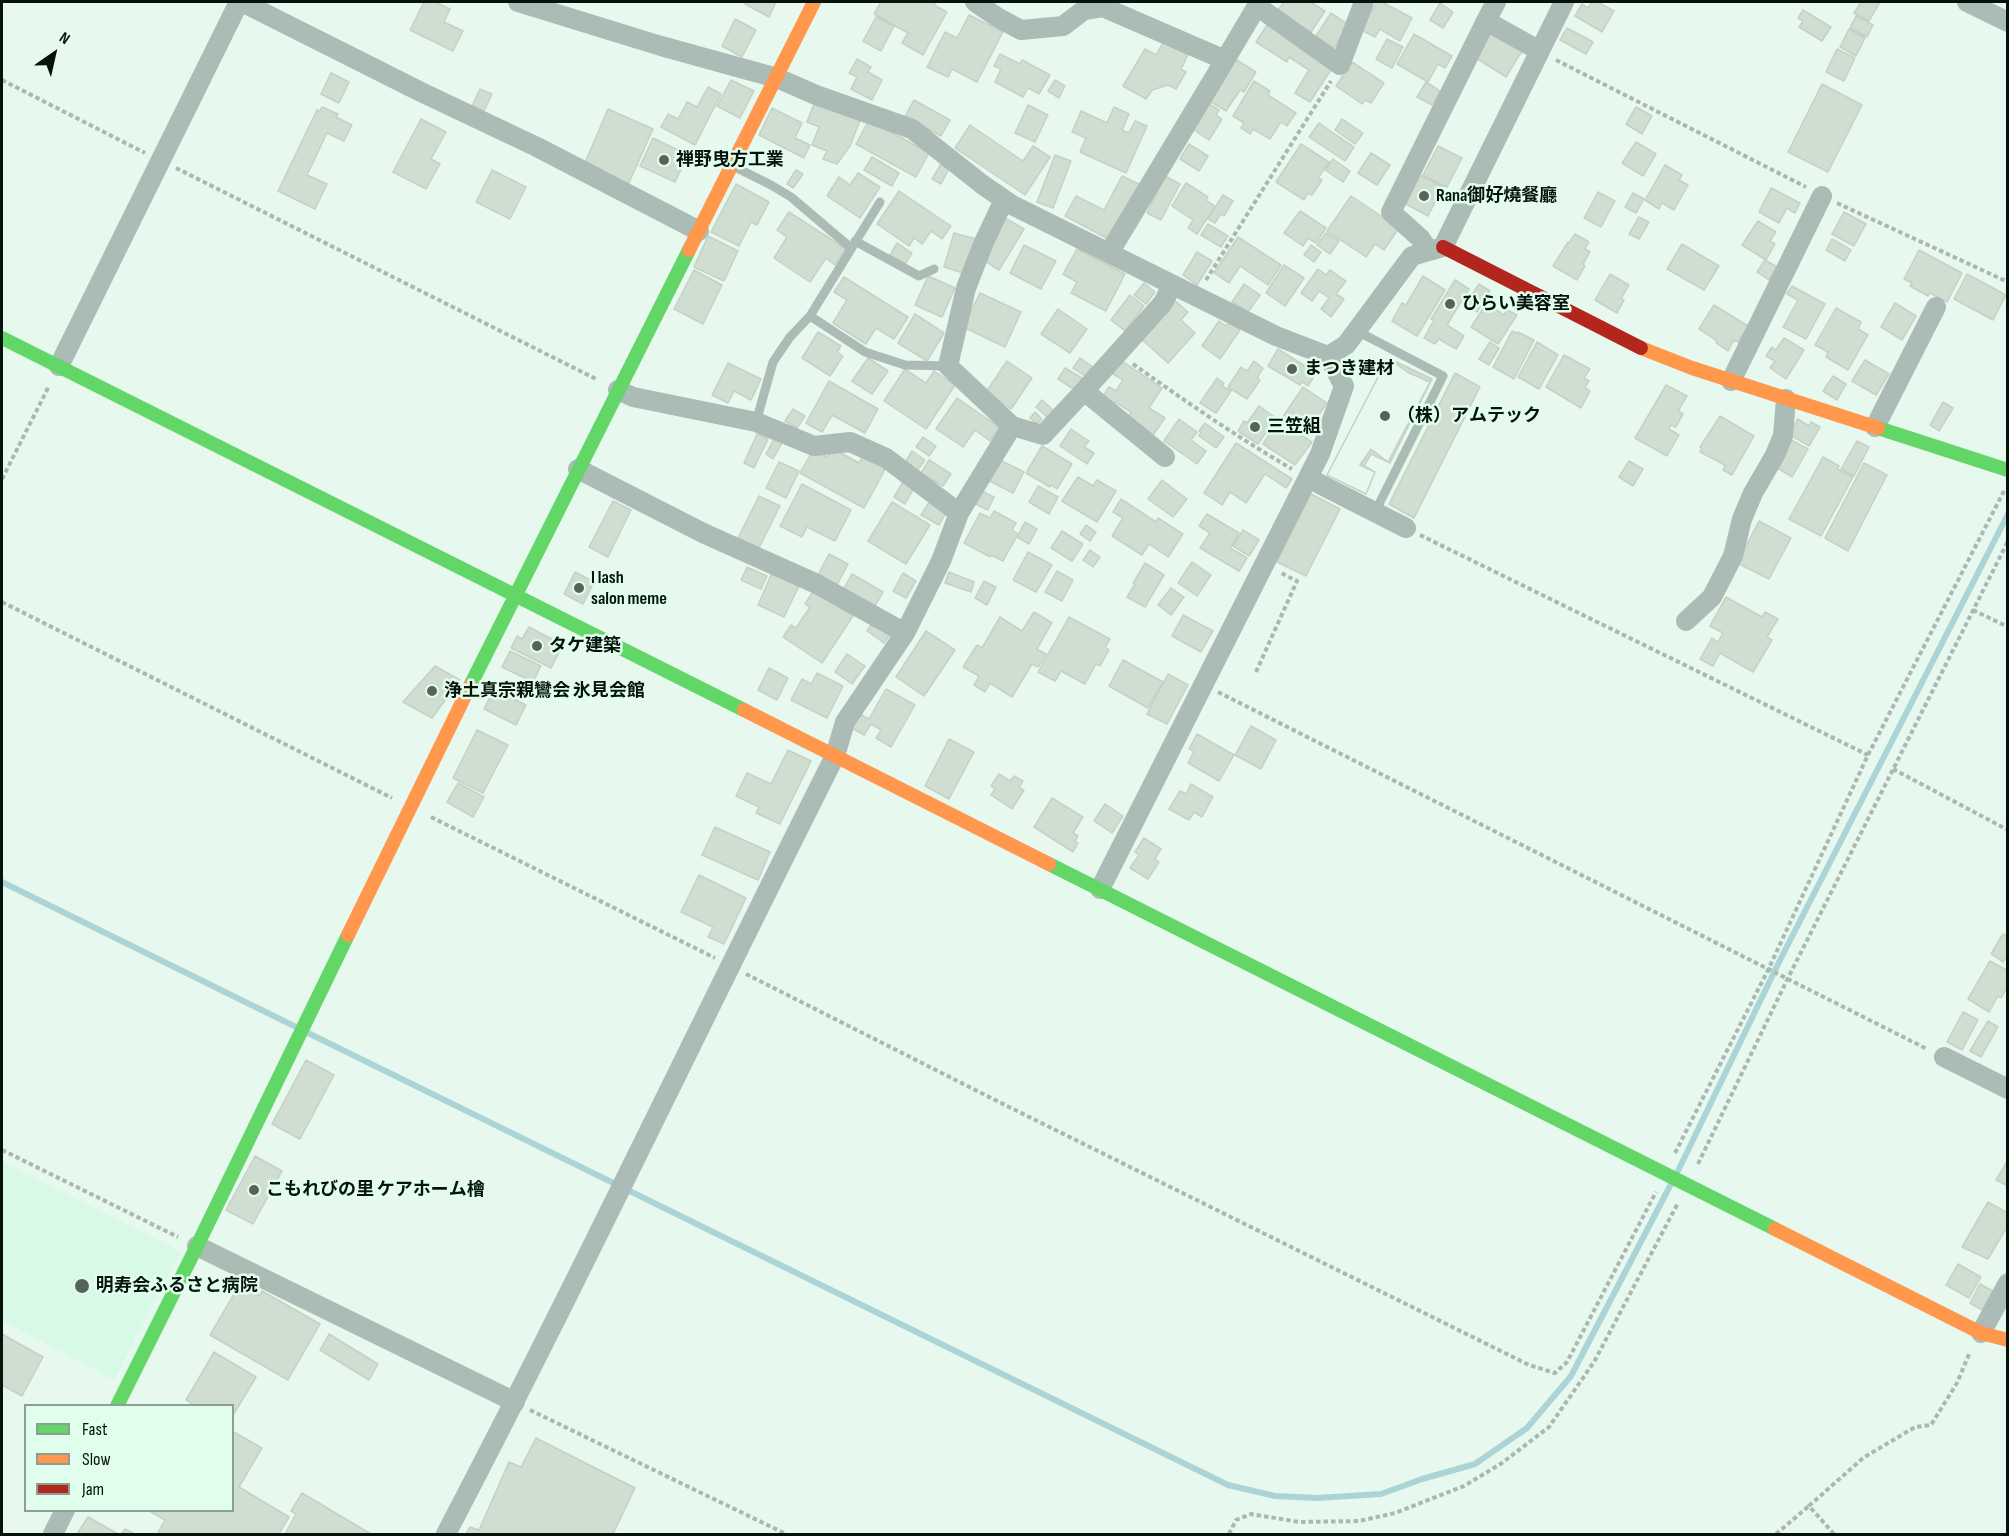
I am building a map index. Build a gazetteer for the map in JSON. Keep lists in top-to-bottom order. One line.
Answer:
{"places":["禅野曳方工業","Rana御好燒餐廳","ひらい美容室","まつき建材","（株）アムテック","三笠組","I lash salon meme","タケ建築","浄土真宗親鸞会 氷見会館","こもれびの里 ケアホーム檜","明寿会ふるさと病院"],"legend":["Fast","Slow","Jam"],"north":"top right"}
